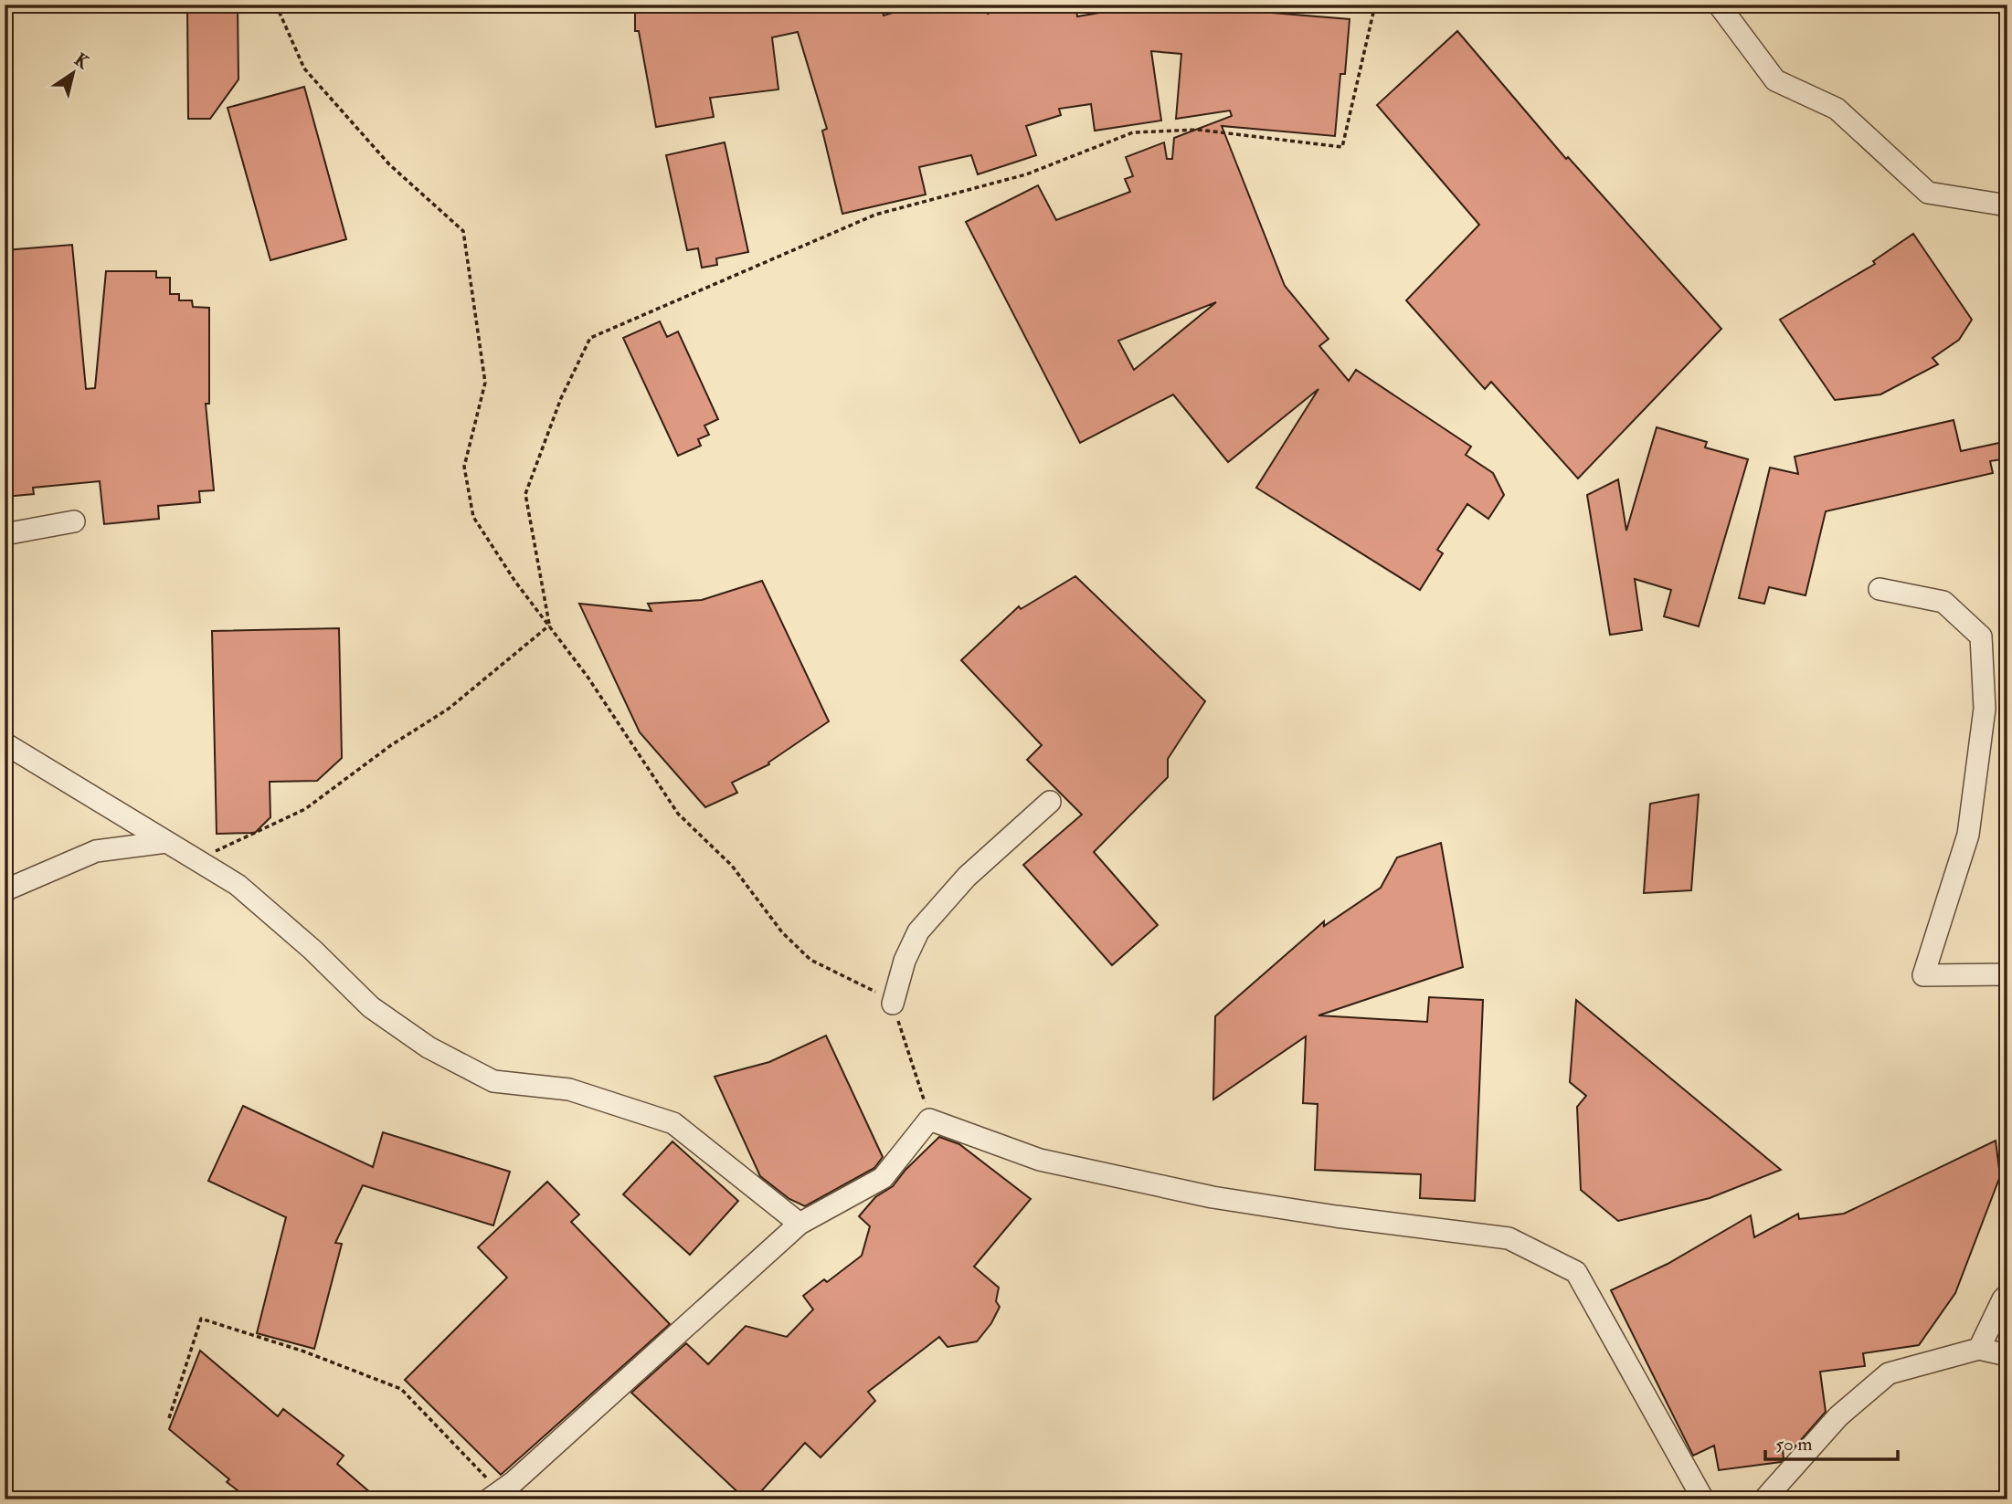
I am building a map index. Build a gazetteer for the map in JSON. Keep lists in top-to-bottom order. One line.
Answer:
{"scale_bar":"50 m","north":"top right"}
